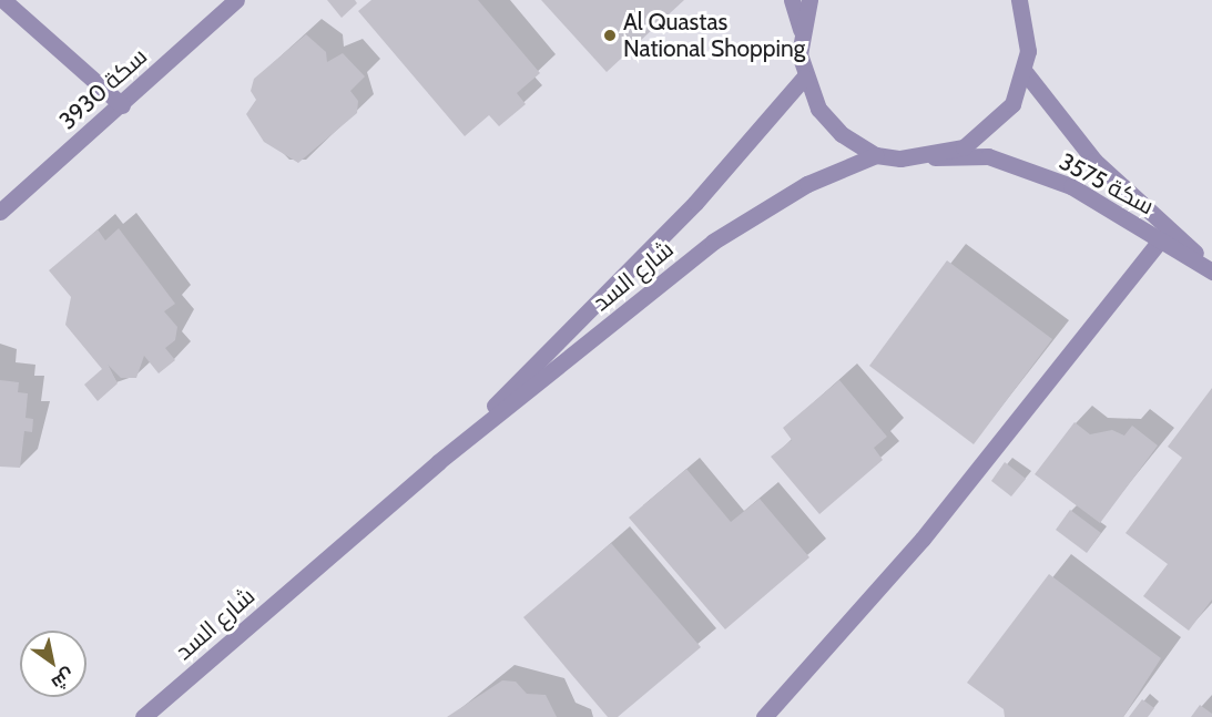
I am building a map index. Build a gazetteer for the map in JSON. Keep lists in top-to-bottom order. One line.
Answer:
{"streets":{"street":["سكة 3930","سكة 3575","شارع السد"]},"crossings":[["سكة 3575","شارع السد"]],"places":["Al Quastas National Shopping"],"north":"bottom right"}
